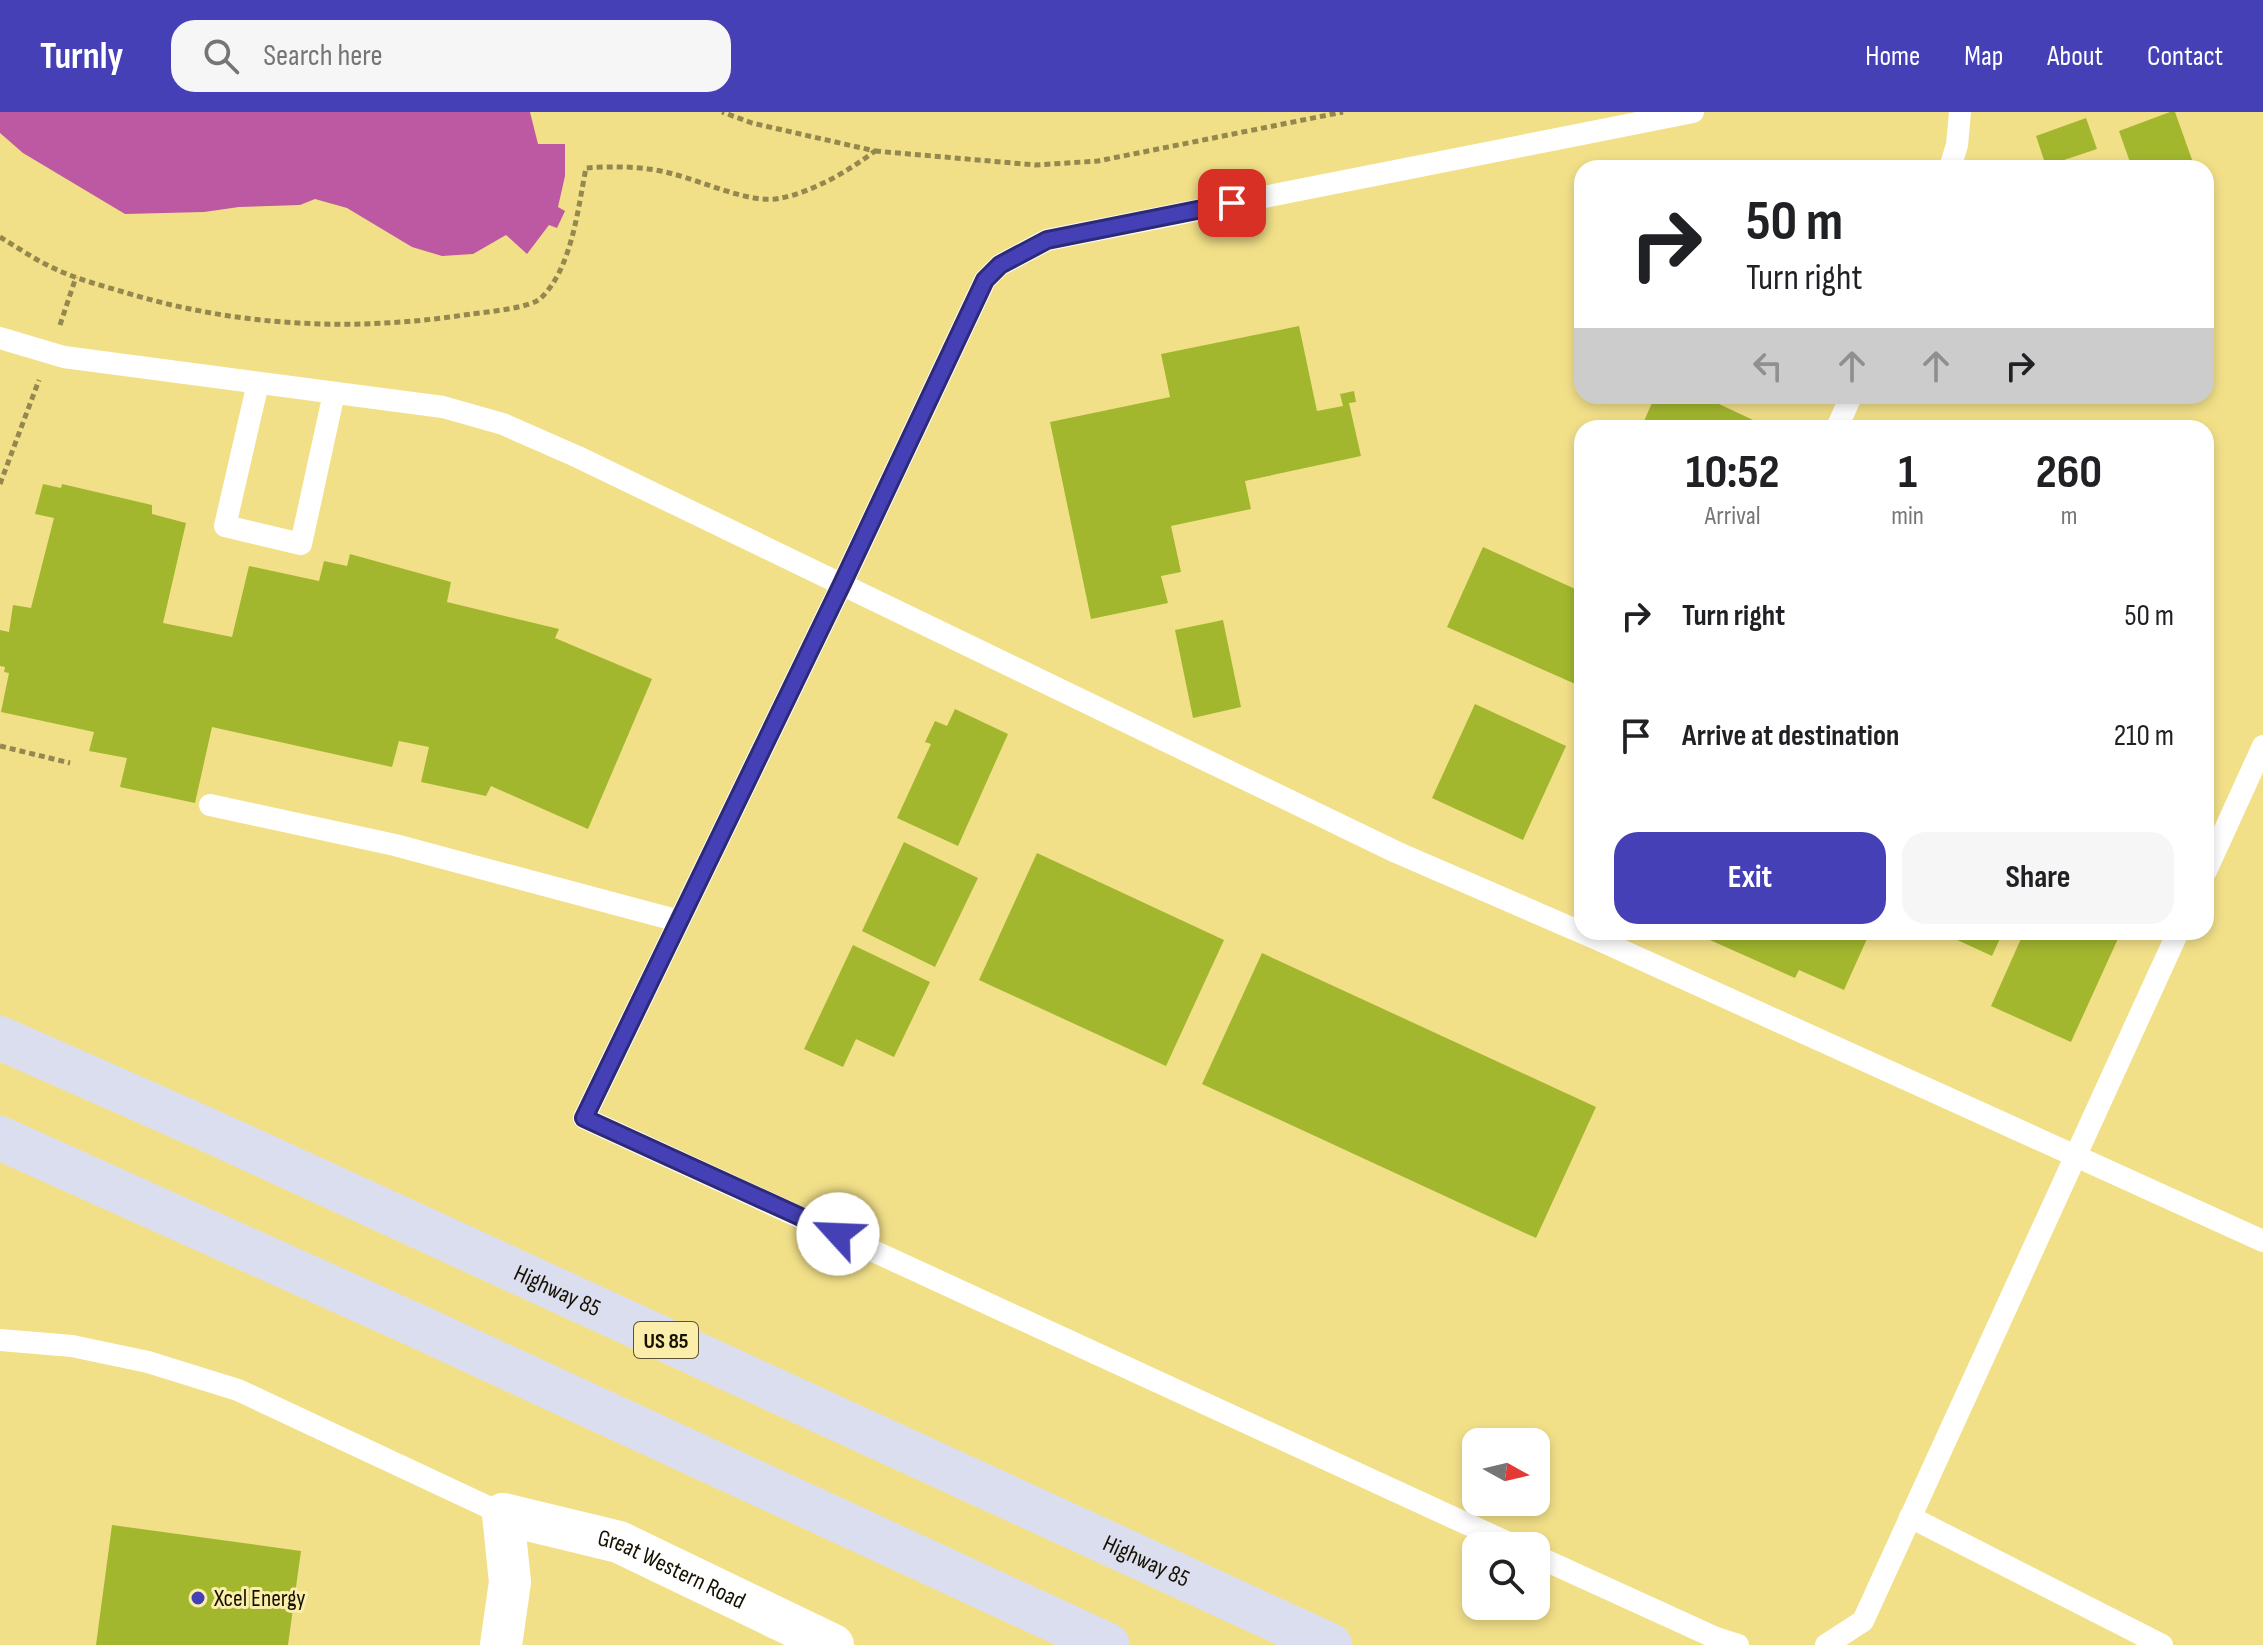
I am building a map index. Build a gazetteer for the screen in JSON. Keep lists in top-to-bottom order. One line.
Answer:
{"streets":{"highway":["Highway 85","US 85"],"street":["Great Western Road"]},"places":["Xcel Energy"],"north":"right","page":{"header":"Turnly","search":"Search here","nav":["Home","Map","About","Contact"],"turn":["50 m","Turn right"],"eta":["10:52","Arrival","1","min","260","m"],"list":[{"name":"Turn right","value":"50 m"},{"name":"Arrive at destination","value":"210 m"}],"buttons":["Exit","Share"]}}
